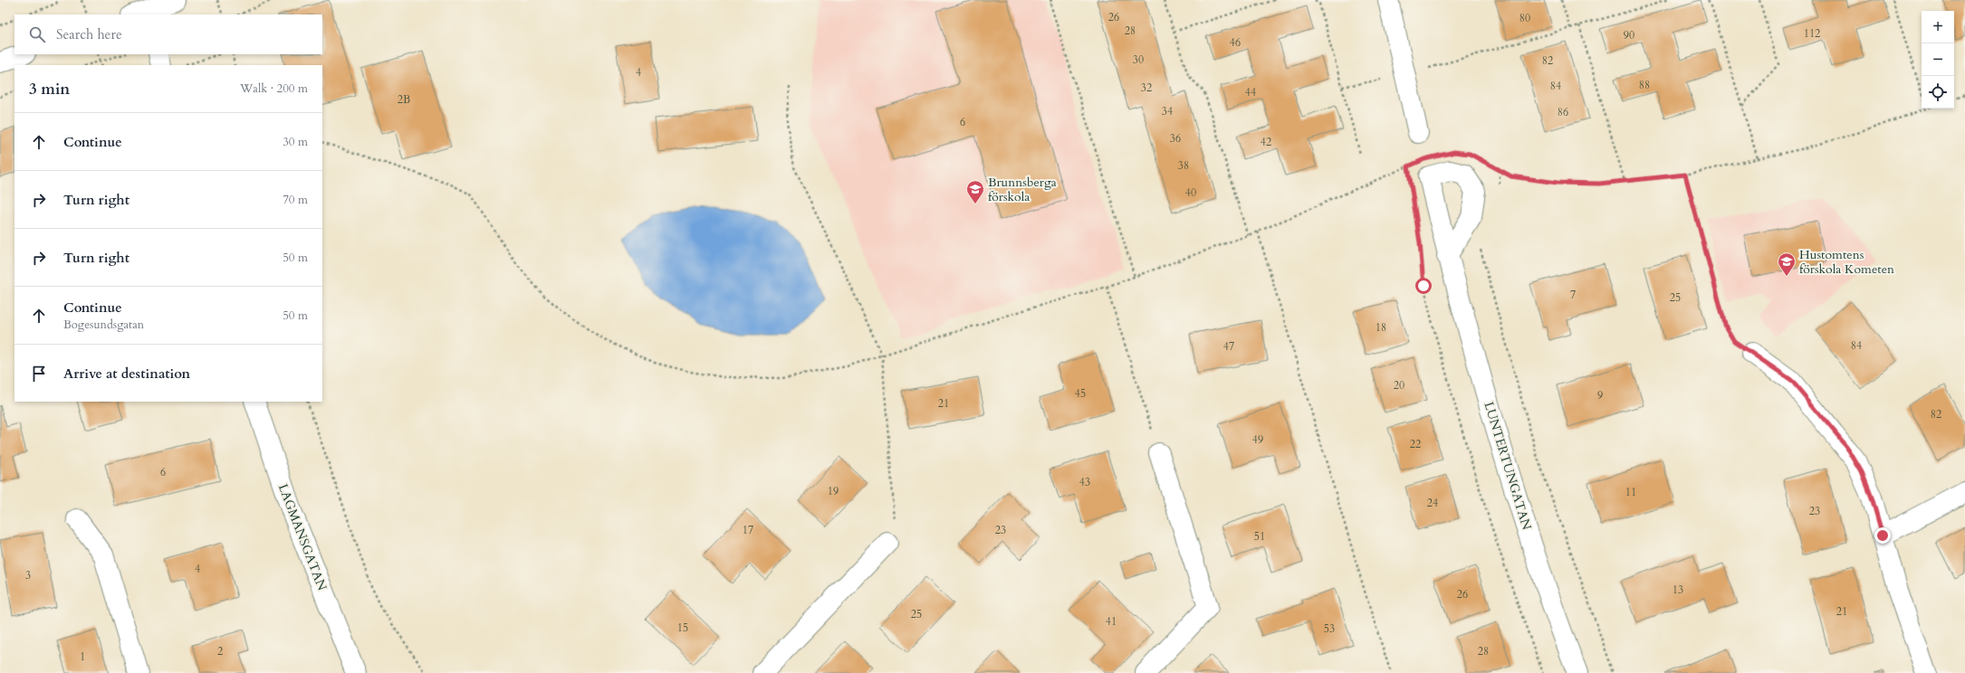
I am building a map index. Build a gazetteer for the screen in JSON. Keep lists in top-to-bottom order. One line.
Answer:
{"streets":{"street":["LUNTERTUNGATAN","LAGMANSGATAN"]},"places":{"school or university":["Brunnsberga förskola","Hustomtens förskola Kometen"]},"house_numbers":["26","80","28","112","90","46","30","82","4","88","84","32","44","2B","34","86","6","36","42","38","40","7","25","18","84","47","20","45","9","21","82","49","22","6","43","19","11","24","23","17","23","51","4","3","13","26","21","25","41","15","53","2","28","1"],"page":{"map_buttons":["+","−"],"search":"Search here","heading":["3 min","Walk · 200 m"],"list":[["Continue","30 m"],["Turn right","70 m"],["Turn right","50 m"],["Continue","Bogesundsgatan","50 m"],"Arrive at destination"]}}
